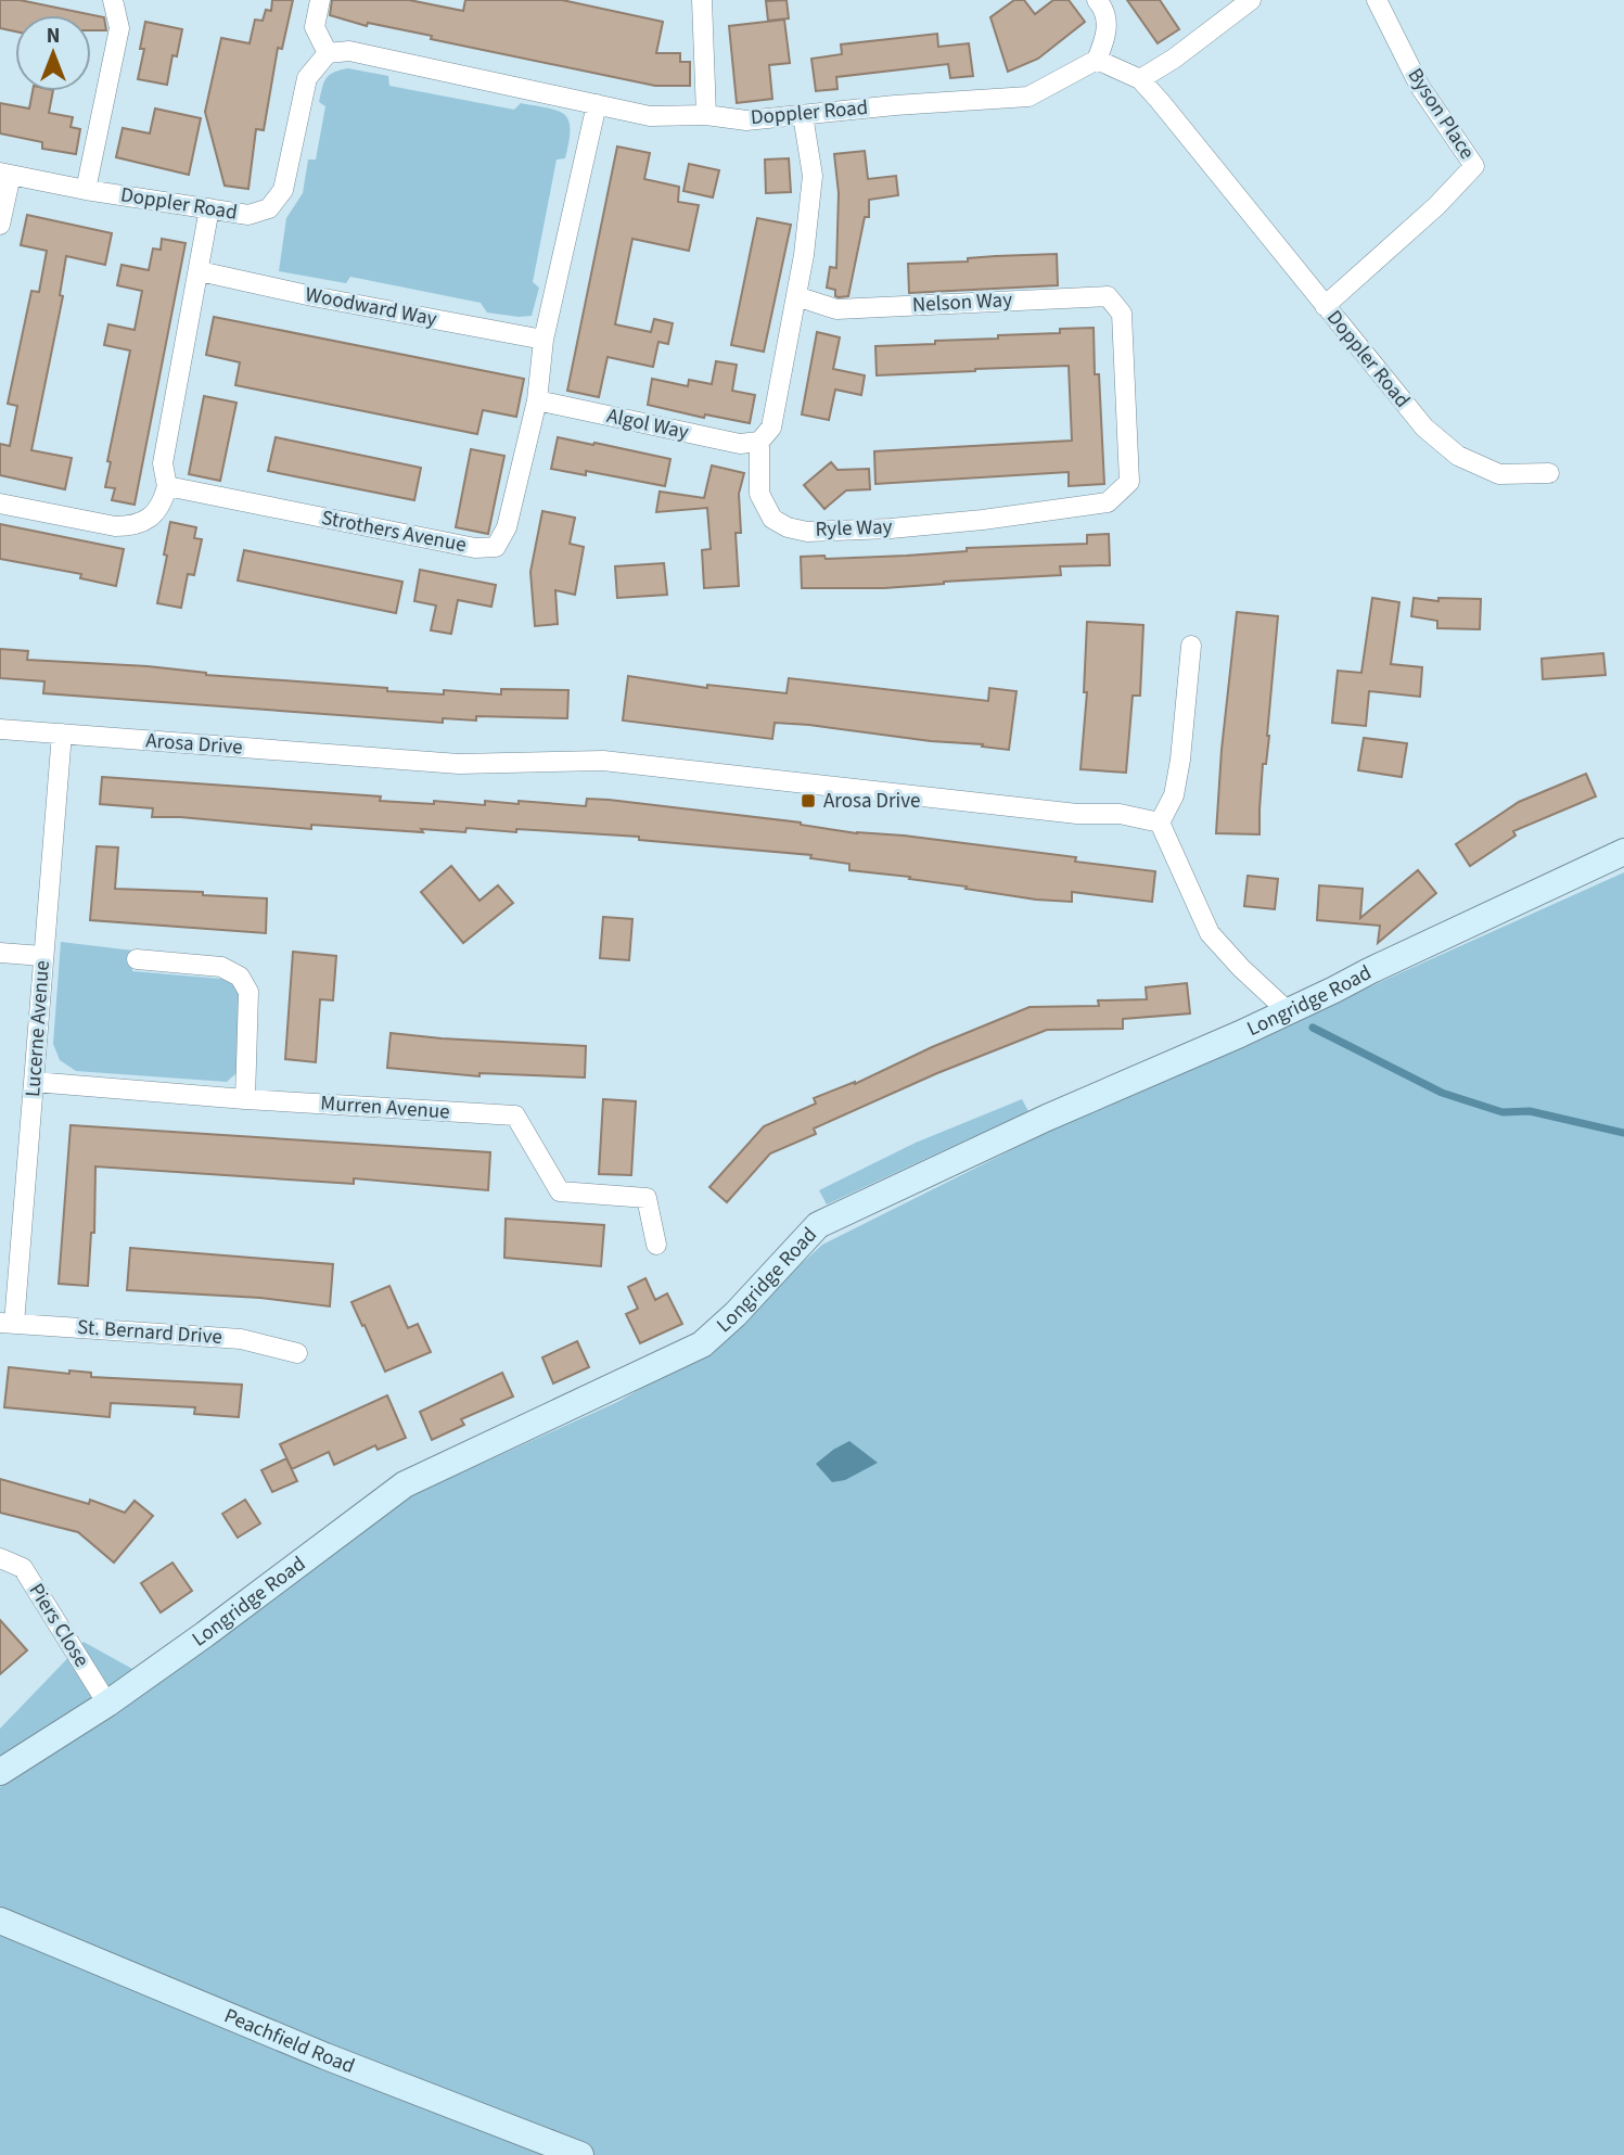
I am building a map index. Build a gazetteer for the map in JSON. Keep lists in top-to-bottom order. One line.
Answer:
{"streets":{"street":["Doppler Road","Byson Place","Nelson Way","Woodward Way","Algol Way","Ryle Way","Strothers Avenue","Arosa Drive","Longridge Road","Lucerne Avenue","Murren Avenue","St. Bernard Drive","Piers Close","Peachfield Road"]},"crossings":[["Doppler Road","Byson Place"],["Doppler Road","Ryle Way"],["Doppler Road","Strothers Avenue"],["Nelson Way","Ryle Way"],["Woodward Way","Strothers Avenue"],["Algol Way","Ryle Way"],["Algol Way","Strothers Avenue"],["Arosa Drive","Lucerne Avenue"],["Longridge Road","Piers Close"],["Lucerne Avenue","Murren Avenue"],["Lucerne Avenue","St. Bernard Drive"]],"places":{"transit":["Arosa Drive"]},"north":"top"}
